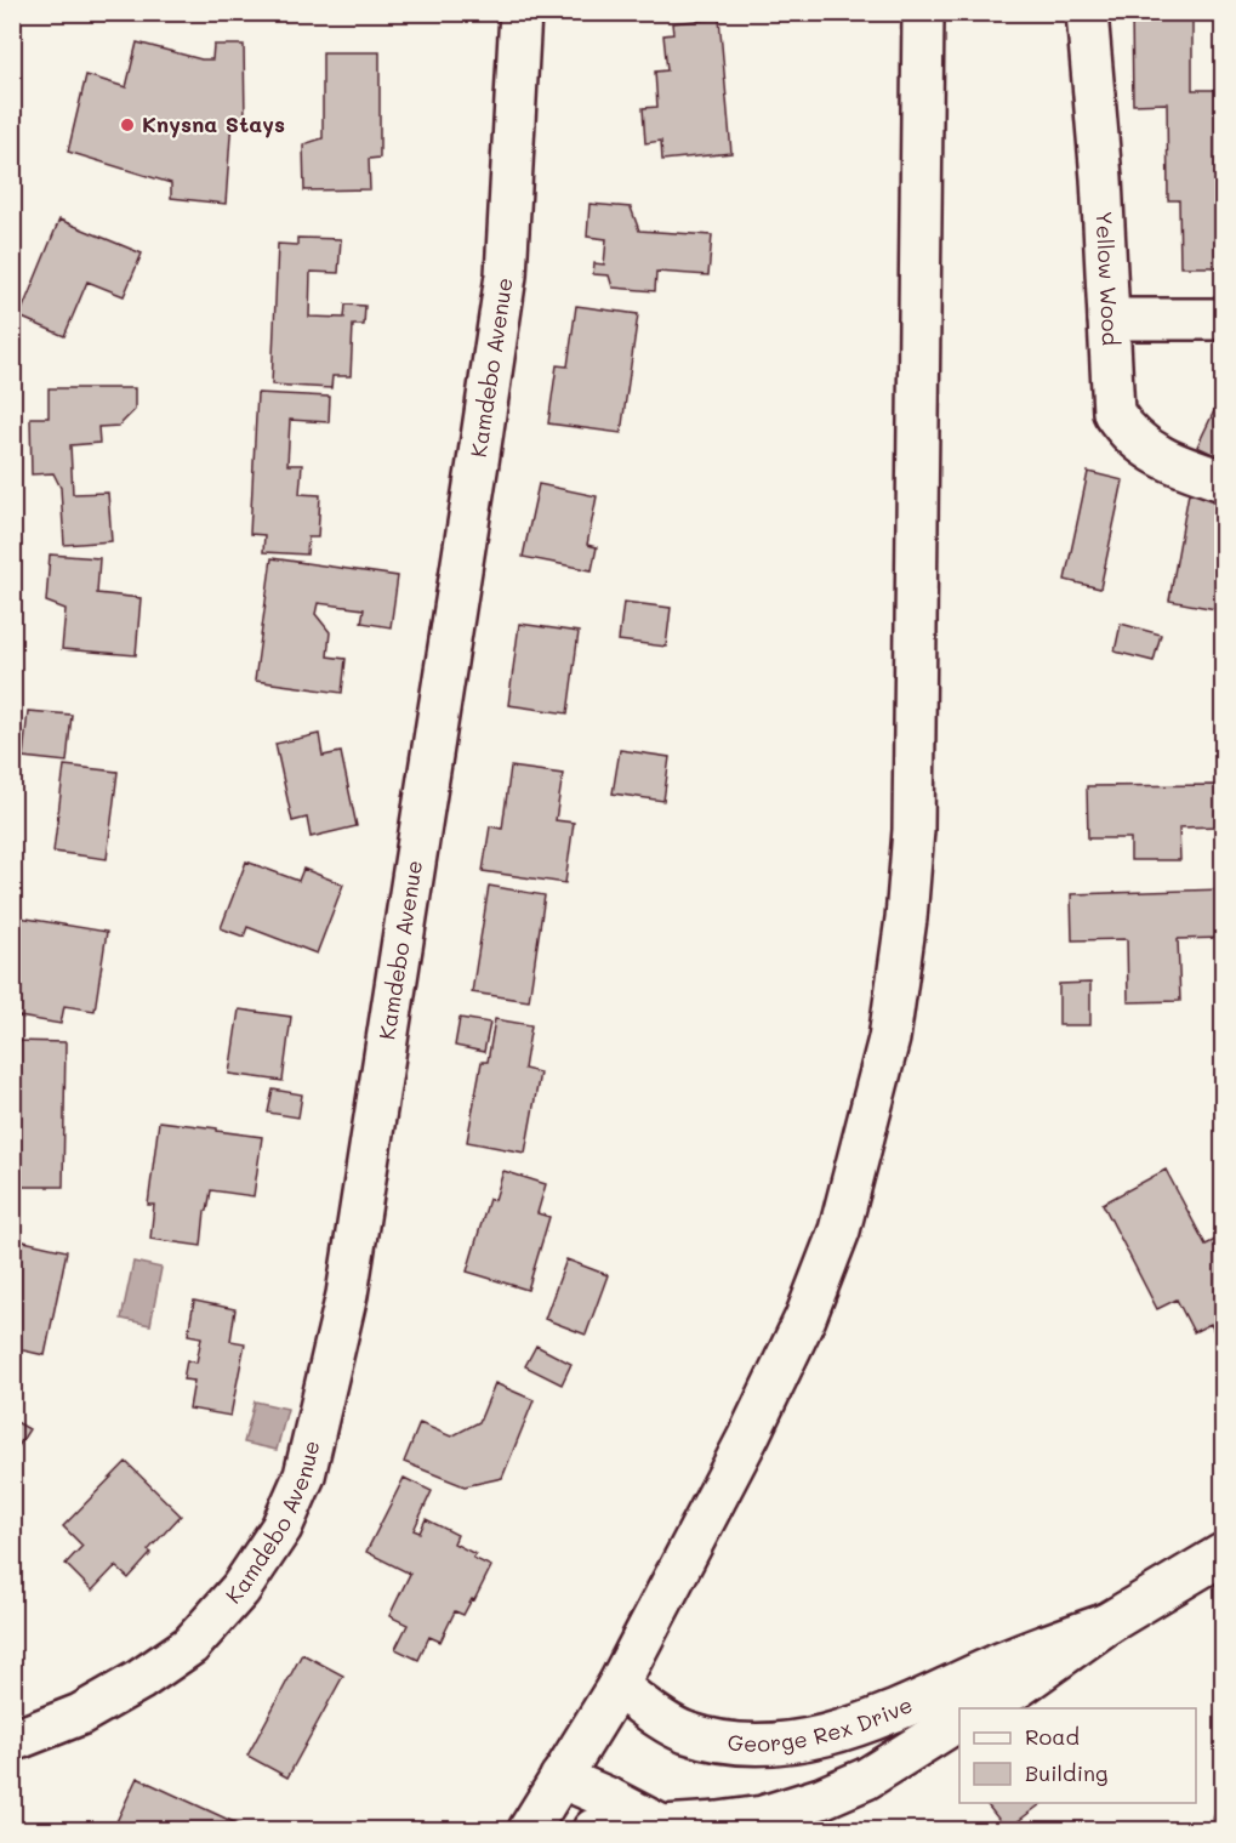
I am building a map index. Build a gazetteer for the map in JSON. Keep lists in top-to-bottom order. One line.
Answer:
{"streets":{"main road":["Yellow Wood","Kamdebo Avenue","George Rex Drive"]},"places":["Knysna Stays"],"legend":["Road","Building"]}
